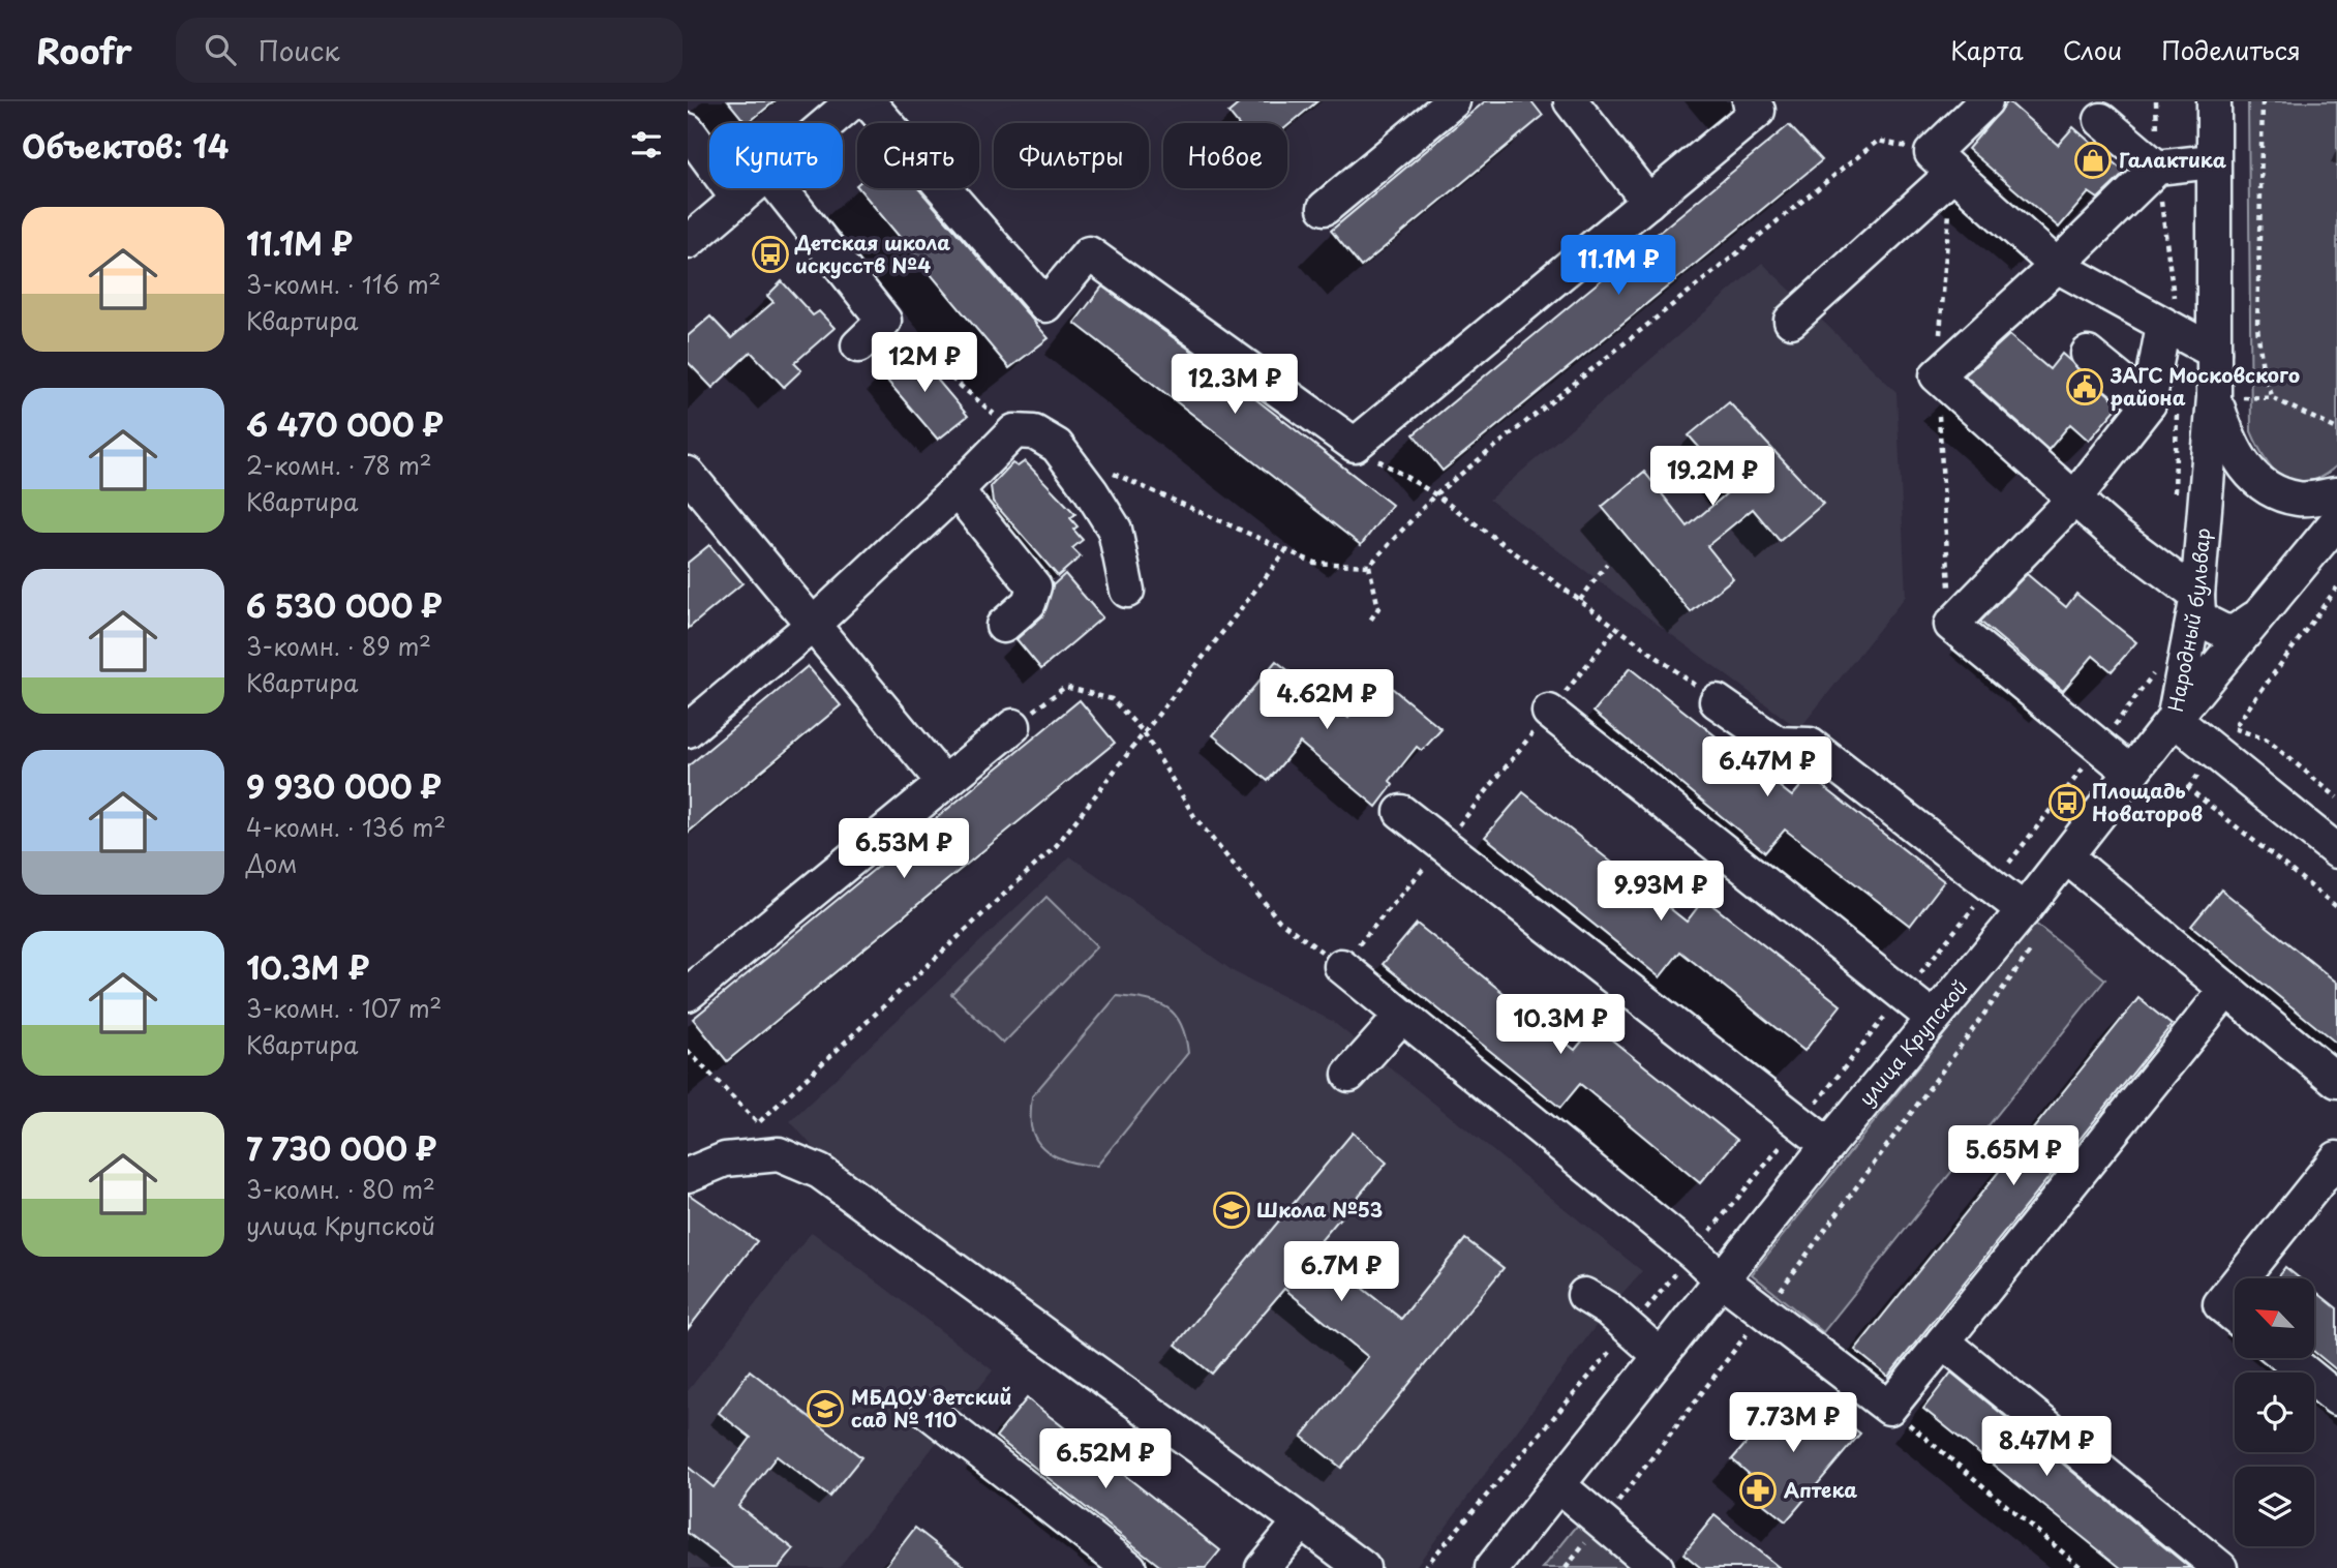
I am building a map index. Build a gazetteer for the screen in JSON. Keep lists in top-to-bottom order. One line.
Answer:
{"streets":{"street":["Народный бульвар","улица Крупской"]},"crossings":[["Народный бульвар","улица Крупской"]],"places":{"shop":["Галактика"],"bus stop":["Детская школа искусств №4","Площадь Новаторов"],"public building":["ЗАГС Московского района"],"school or university":["Школа №53","МБДОУ детский сад № 110"],"pharmacy":["Аптека"]},"north":"top left","page":{"header":"Roofr","search":"Поиск","nav":["Карта","Слои","Поделиться"],"heading":"Объектов: 14","chip":["Купить","Снять","Фильтры","Новое"],"list":[{"name":"11.1M ₽","note":"3-комн. · 116 m² · Квартира"},{"name":"6 470 000 ₽","note":"2-комн. · 78 m² · Квартира"},{"name":"6 530 000 ₽","note":"3-комн. · 89 m² · Квартира"},{"name":"9 930 000 ₽","note":"4-комн. · 136 m² · Дом"},{"name":"10.3M ₽","note":"3-комн. · 107 m² · Квартира"},{"name":"7 730 000 ₽","note":"3-комн. · 80 m² · улица Крупской"}],"price":["11.1M ₽","12M ₽","12.3M ₽","19.2M ₽","4.62M ₽","6.47M ₽","6.53M ₽","9.93M ₽","10.3M ₽","5.65M ₽","6.7M ₽","7.73M ₽","8.47M ₽","6.52M ₽"]}}
